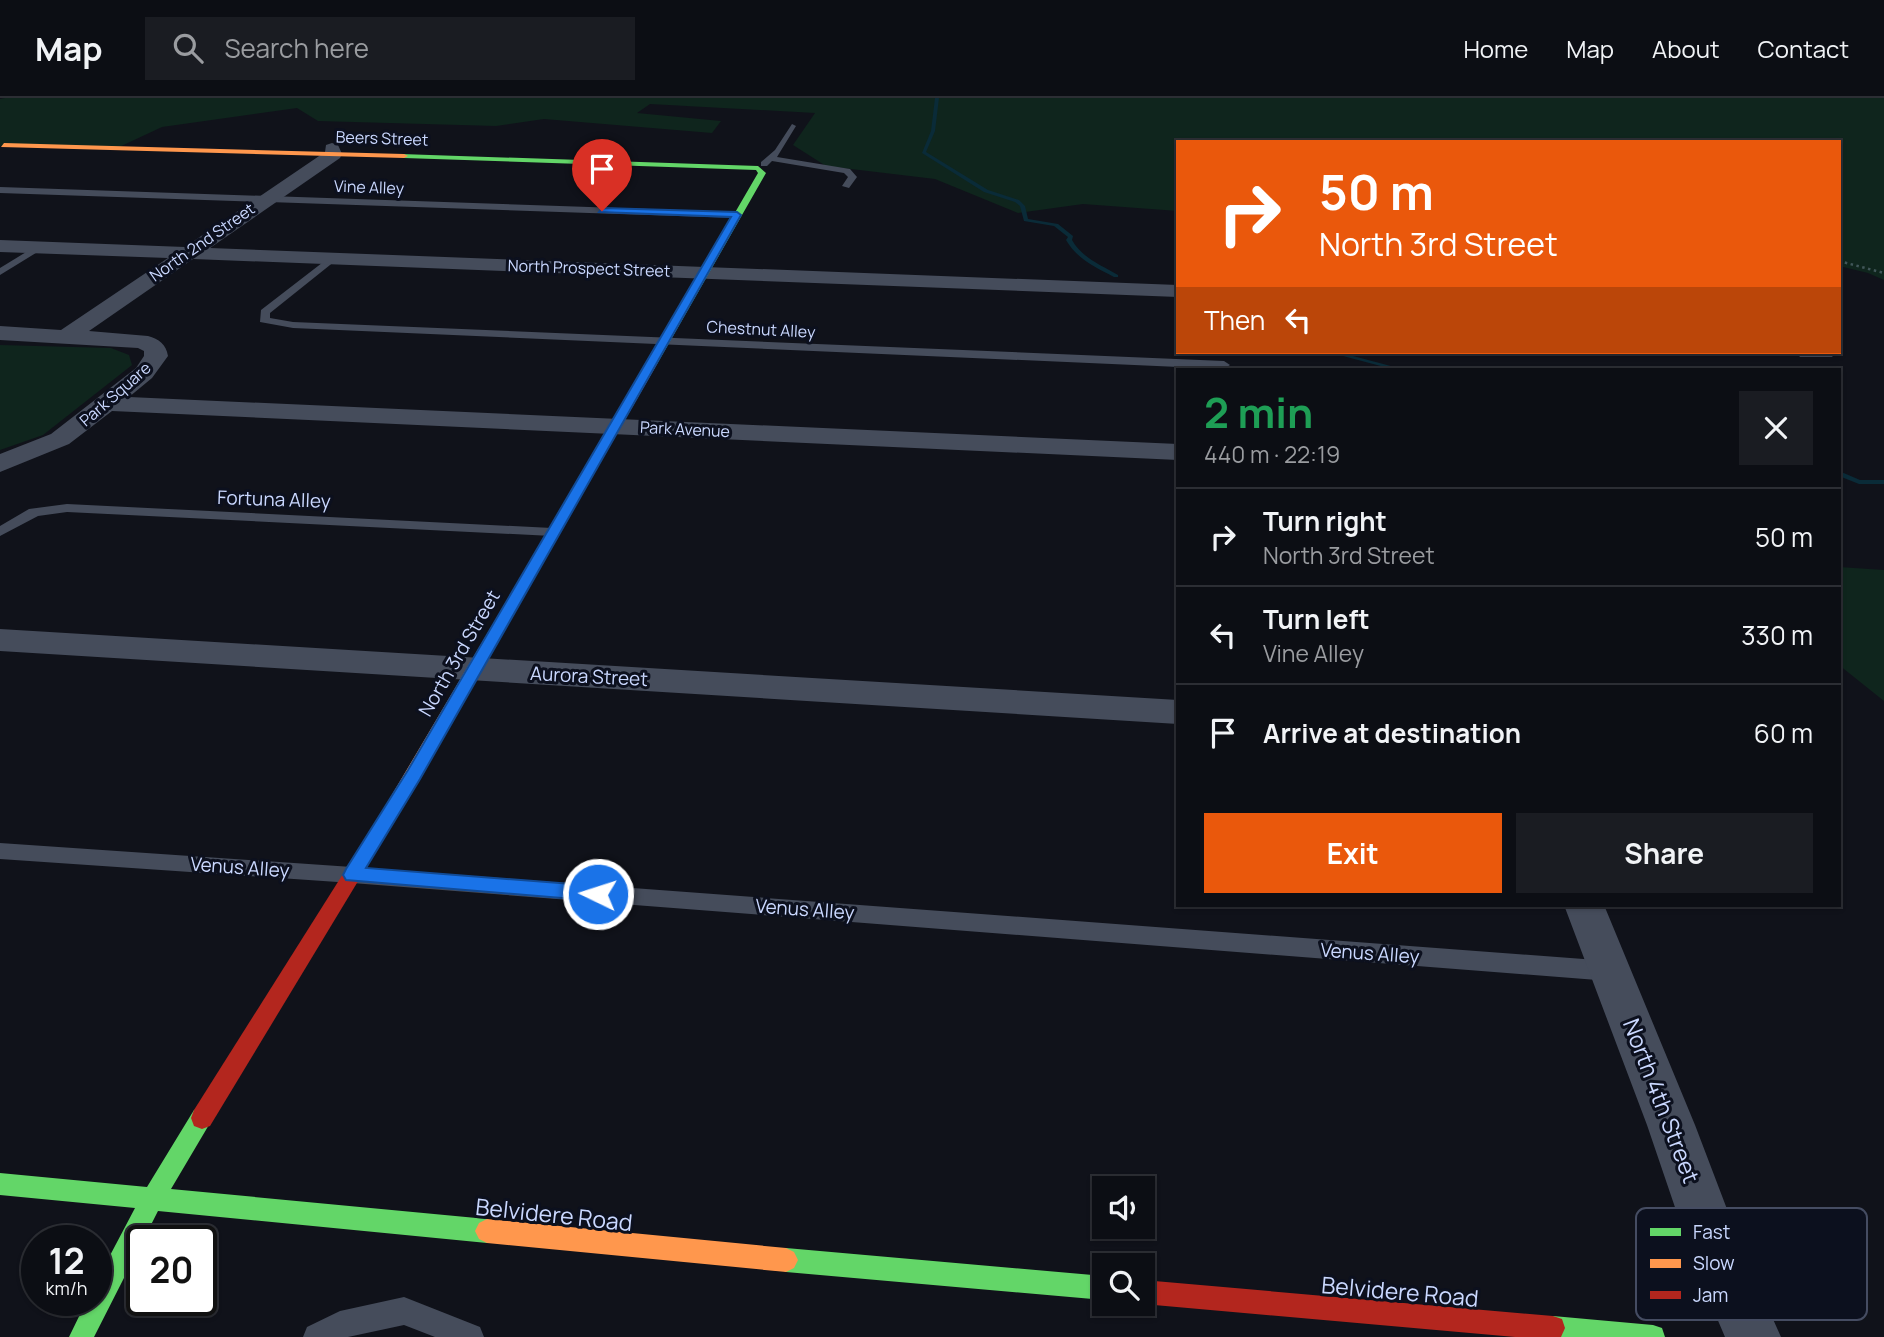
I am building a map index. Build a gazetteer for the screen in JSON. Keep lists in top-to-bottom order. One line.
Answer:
{"streets":{"street":["Beers Street","North 2nd Street","North Prospect Street","Park Square","Park Avenue","North 3rd Street","Aurora Street","North 4th Street","Belvidere Road"],"lane":["Vine Alley","Chestnut Alley","Fortuna Alley","Venus Alley"]},"crossings":[["Beers Street","North 2nd Street"],["Beers Street","North 3rd Street"],["Vine Alley","North 2nd Street"],["Vine Alley","North 3rd Street"],["North 2nd Street","North Prospect Street"],["North 2nd Street","Park Square"],["North Prospect Street","Chestnut Alley"],["North Prospect Street","North 3rd Street"],["Chestnut Alley","North 3rd Street"],["Park Square","Park Avenue"],["Park Avenue","North 3rd Street"],["Fortuna Alley","North 3rd Street"],["North 3rd Street","Aurora Street"],["North 3rd Street","Venus Alley"],["North 3rd Street","Belvidere Road"],["Venus Alley","North 4th Street"]],"legend":["Fast","Slow","Jam"],"page":{"header":"Map","search":"Search here","nav":["Home","Map","About","Contact"],"turn":["50 m","North 3rd Street"],"then":"Then","heading":["2 min","440 m · 22:19"],"list":[{"name":"Turn right","note":"North 3rd Street","value":"50 m"},{"name":"Turn left","note":"Vine Alley","value":"330 m"},{"name":"Arrive at destination","value":"60 m"}],"buttons":["Exit","Share"],"speed":"12 km/h","limit":"20"}}
